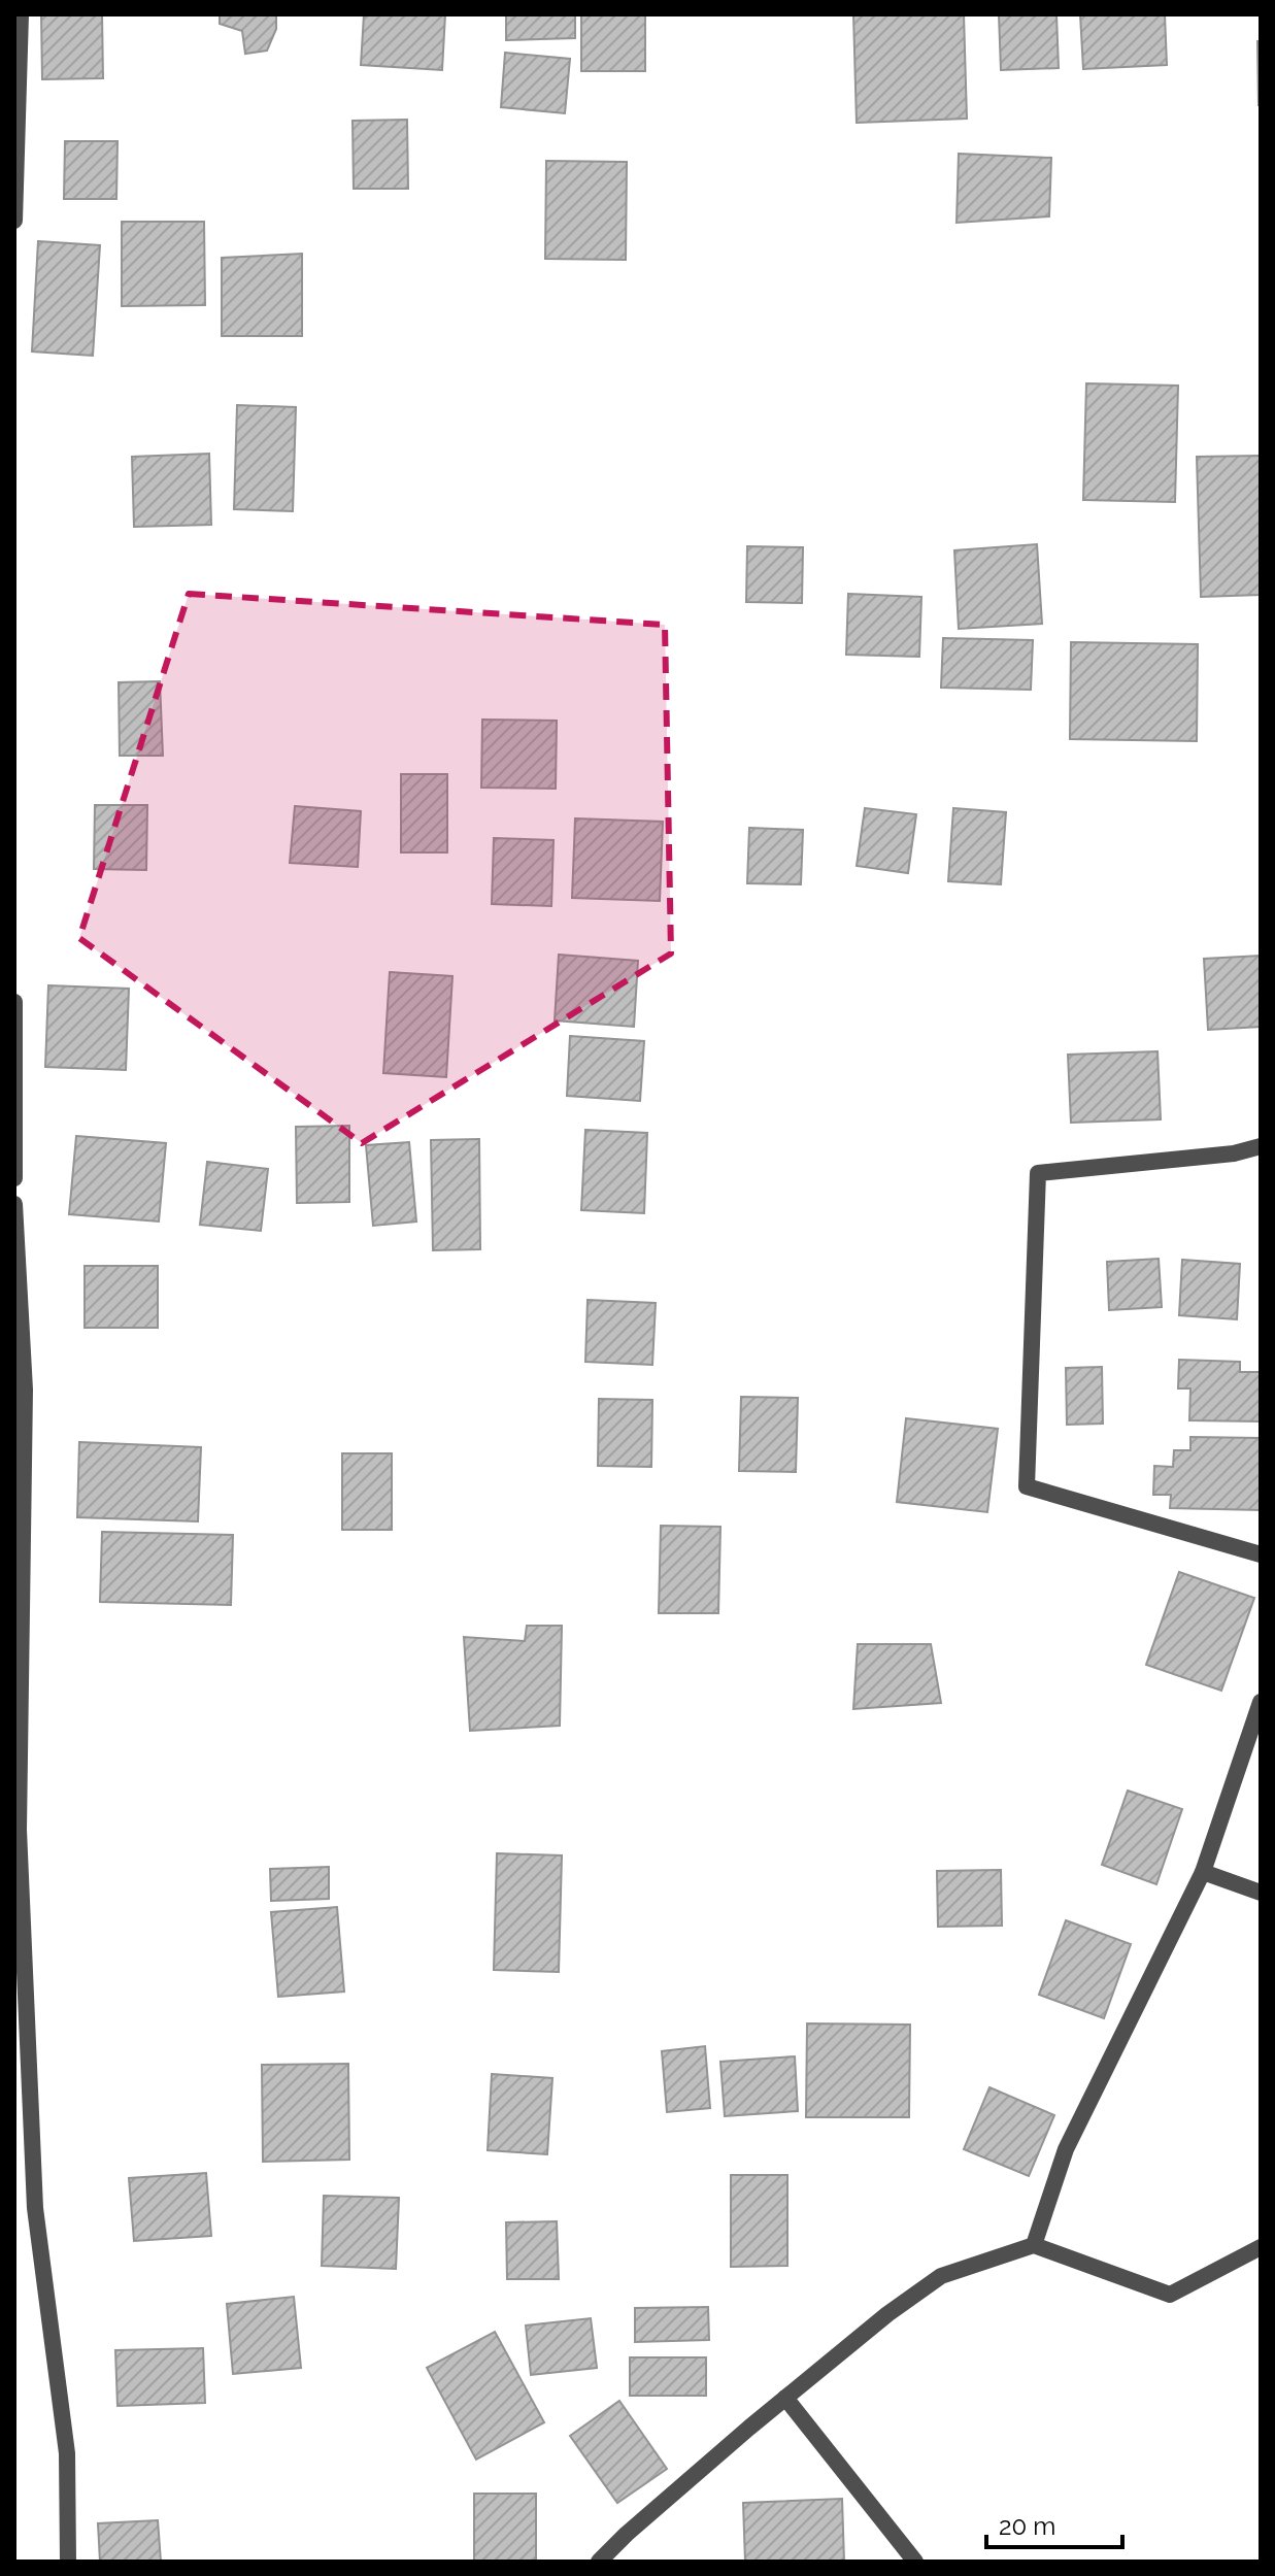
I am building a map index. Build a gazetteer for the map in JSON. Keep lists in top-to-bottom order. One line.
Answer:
{"scale_bar":"20 m"}
